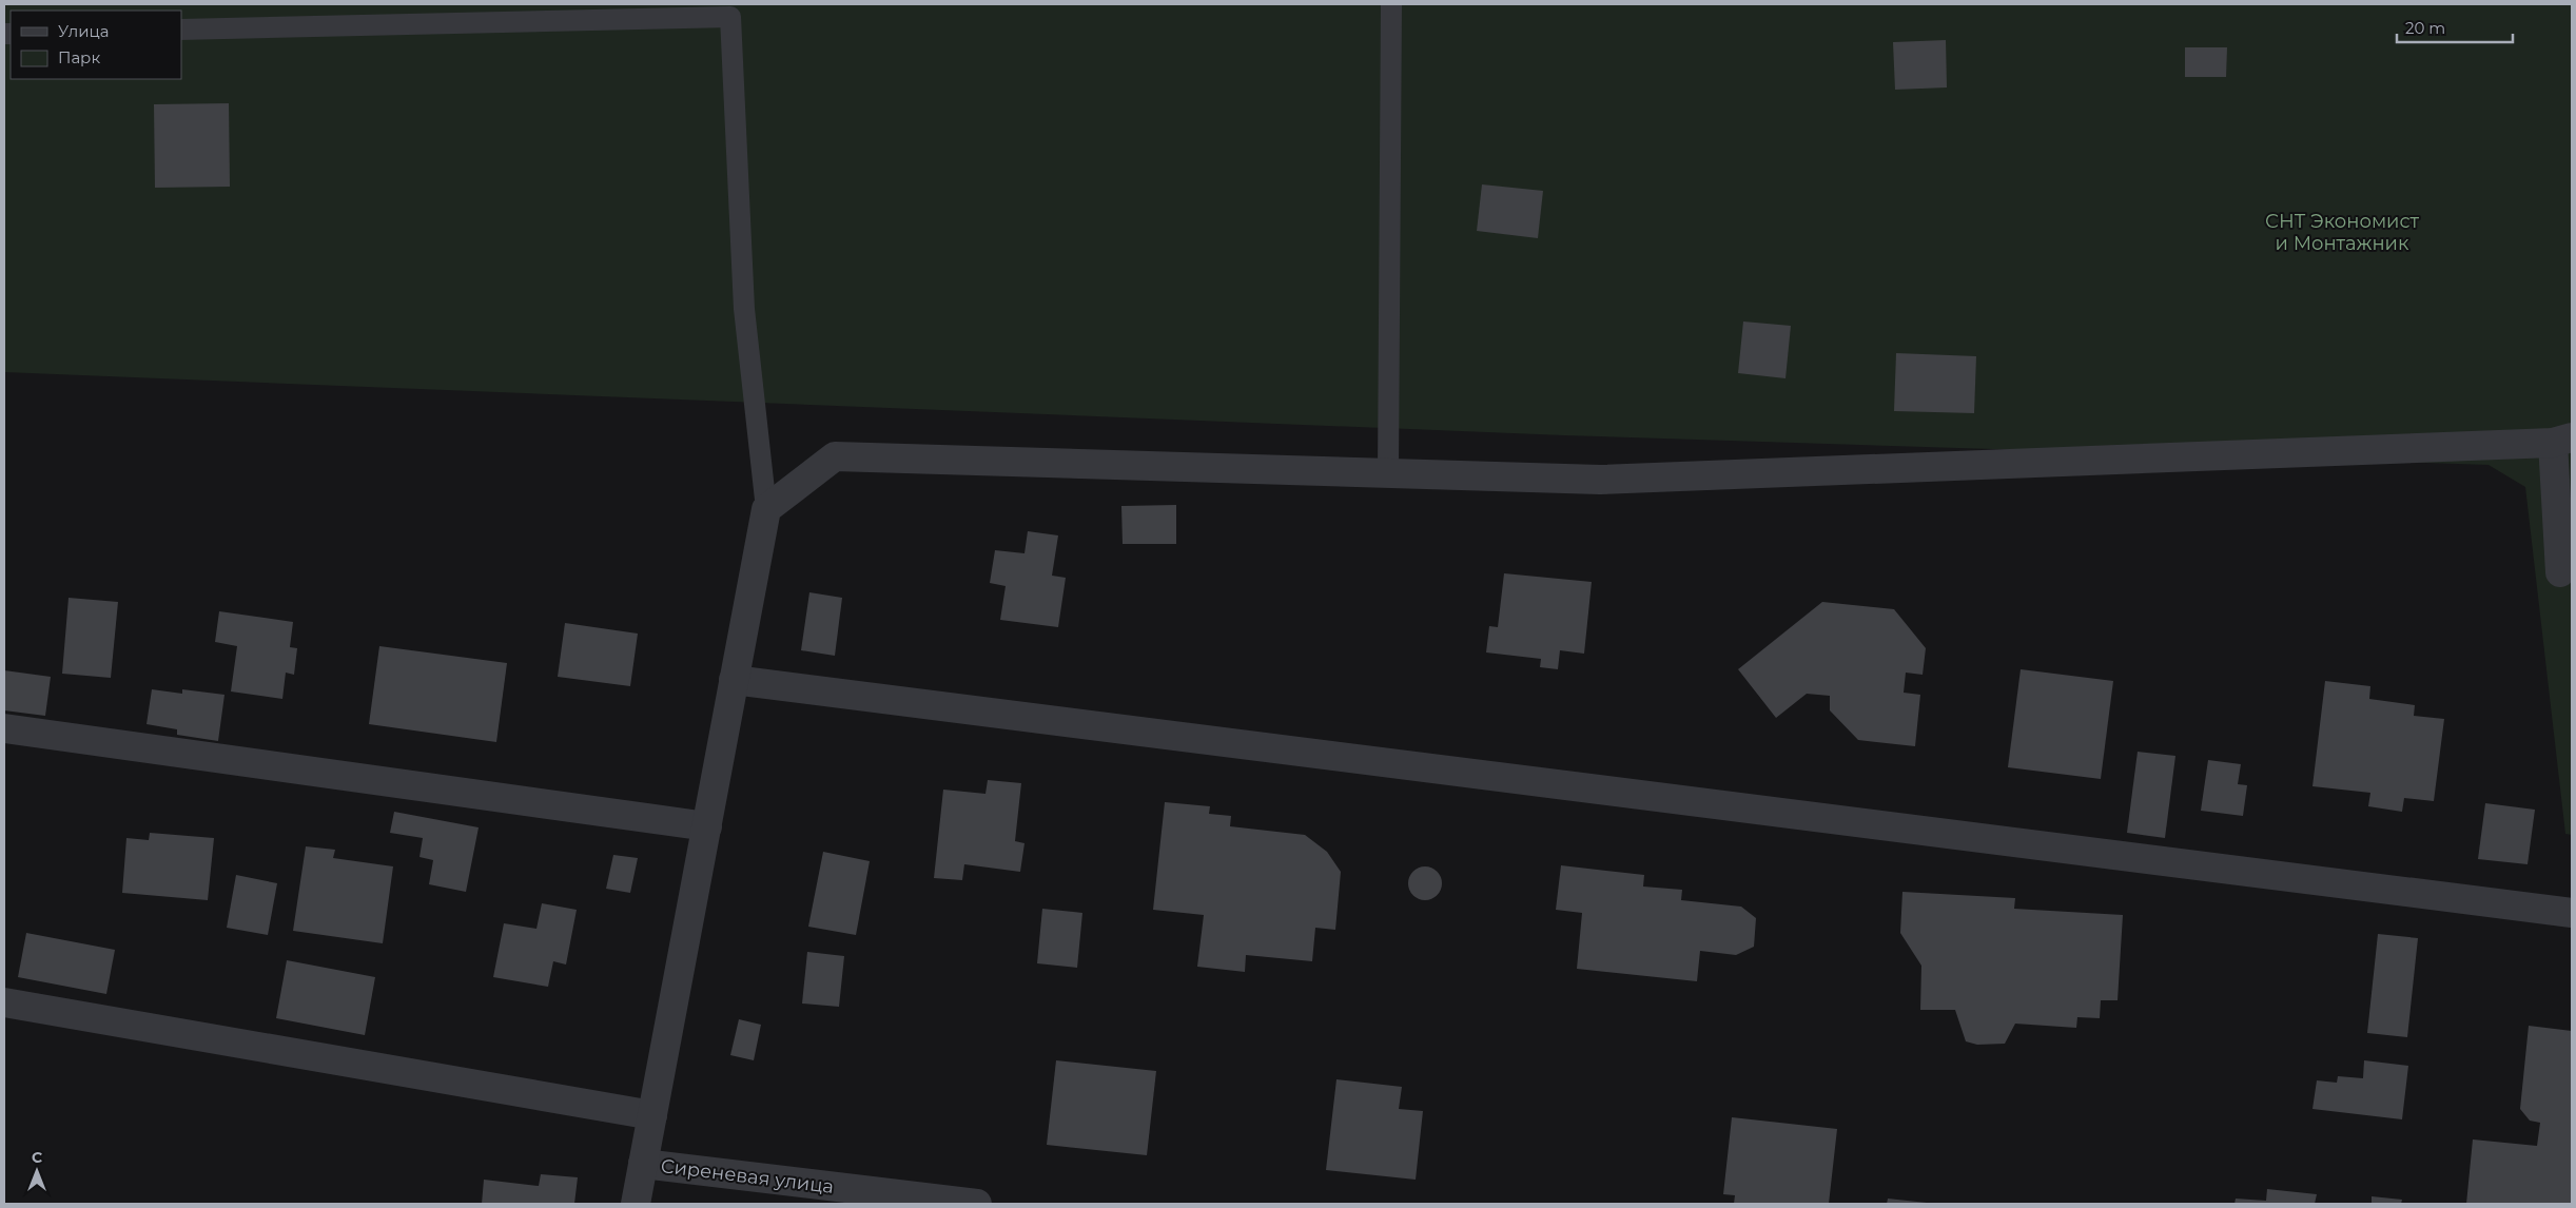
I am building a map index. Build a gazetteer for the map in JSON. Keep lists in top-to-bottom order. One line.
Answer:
{"streets":{"street":["Сиреневая улица"]},"parks":["СНТ Экономист и Монтажник"],"legend":["Улица","Парк"],"scale_bar":"20 m","north":"top"}
